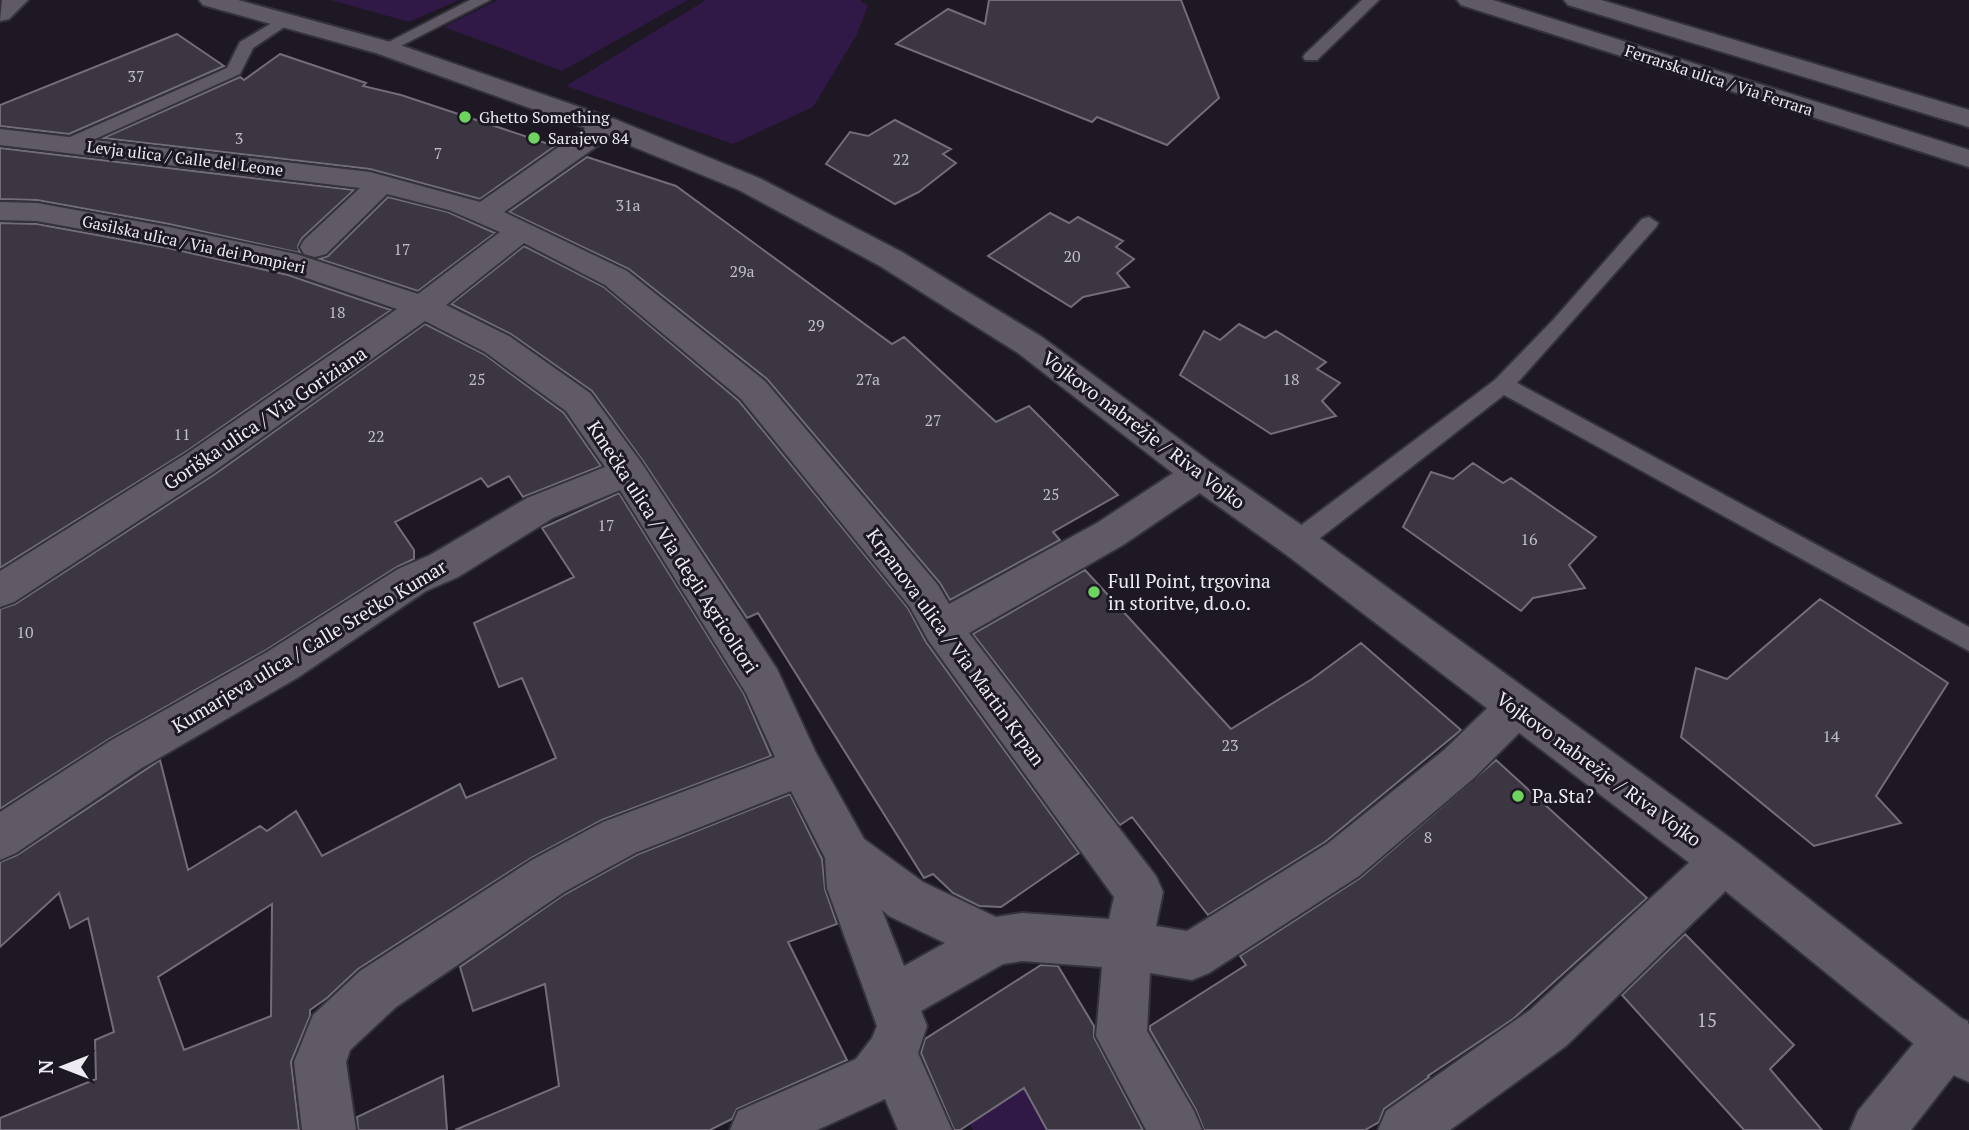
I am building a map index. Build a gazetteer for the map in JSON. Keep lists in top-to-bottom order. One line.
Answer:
{"streets":{"street":["Ferrarska ulica / Via Ferrara","Levja ulica / Calle del Leone","Gasilska ulica / Via dei Pompieri","Goriška ulica / Via Goriziana","Vojkovo nabrežje / Riva Vojko","Kmečka ulica / Via degli Agricoltori","Kumarjeva ulica / Calle Srečko Kumar","Krpanova ulica / Via Martin Krpan"]},"crossings":[["Levja ulica / Calle del Leone","Krpanova ulica / Via Martin Krpan"],["Gasilska ulica / Via dei Pompieri","Goriška ulica / Via Goriziana"],["Gasilska ulica / Via dei Pompieri","Kmečka ulica / Via degli Agricoltori"],["Goriška ulica / Via Goriziana","Kmečka ulica / Via degli Agricoltori"],["Goriška ulica / Via Goriziana","Krpanova ulica / Via Martin Krpan"],["Vojkovo nabrežje / Riva Vojko","Kmečka ulica / Via degli Agricoltori"],["Kmečka ulica / Via degli Agricoltori","Kumarjeva ulica / Calle Srečko Kumar"],["Kmečka ulica / Via degli Agricoltori","Krpanova ulica / Via Martin Krpan"]],"places":["Ghetto Something","Sarajevo 84","Full Point, trgovina in storitve, d.o.o.","Pa.Sta?"],"house_numbers":["37","3","7","22","31a","17","20","29a","18","29","25","27a","18","27","11","22","25","17","16","10","14","23","8","15"],"north":"left"}
